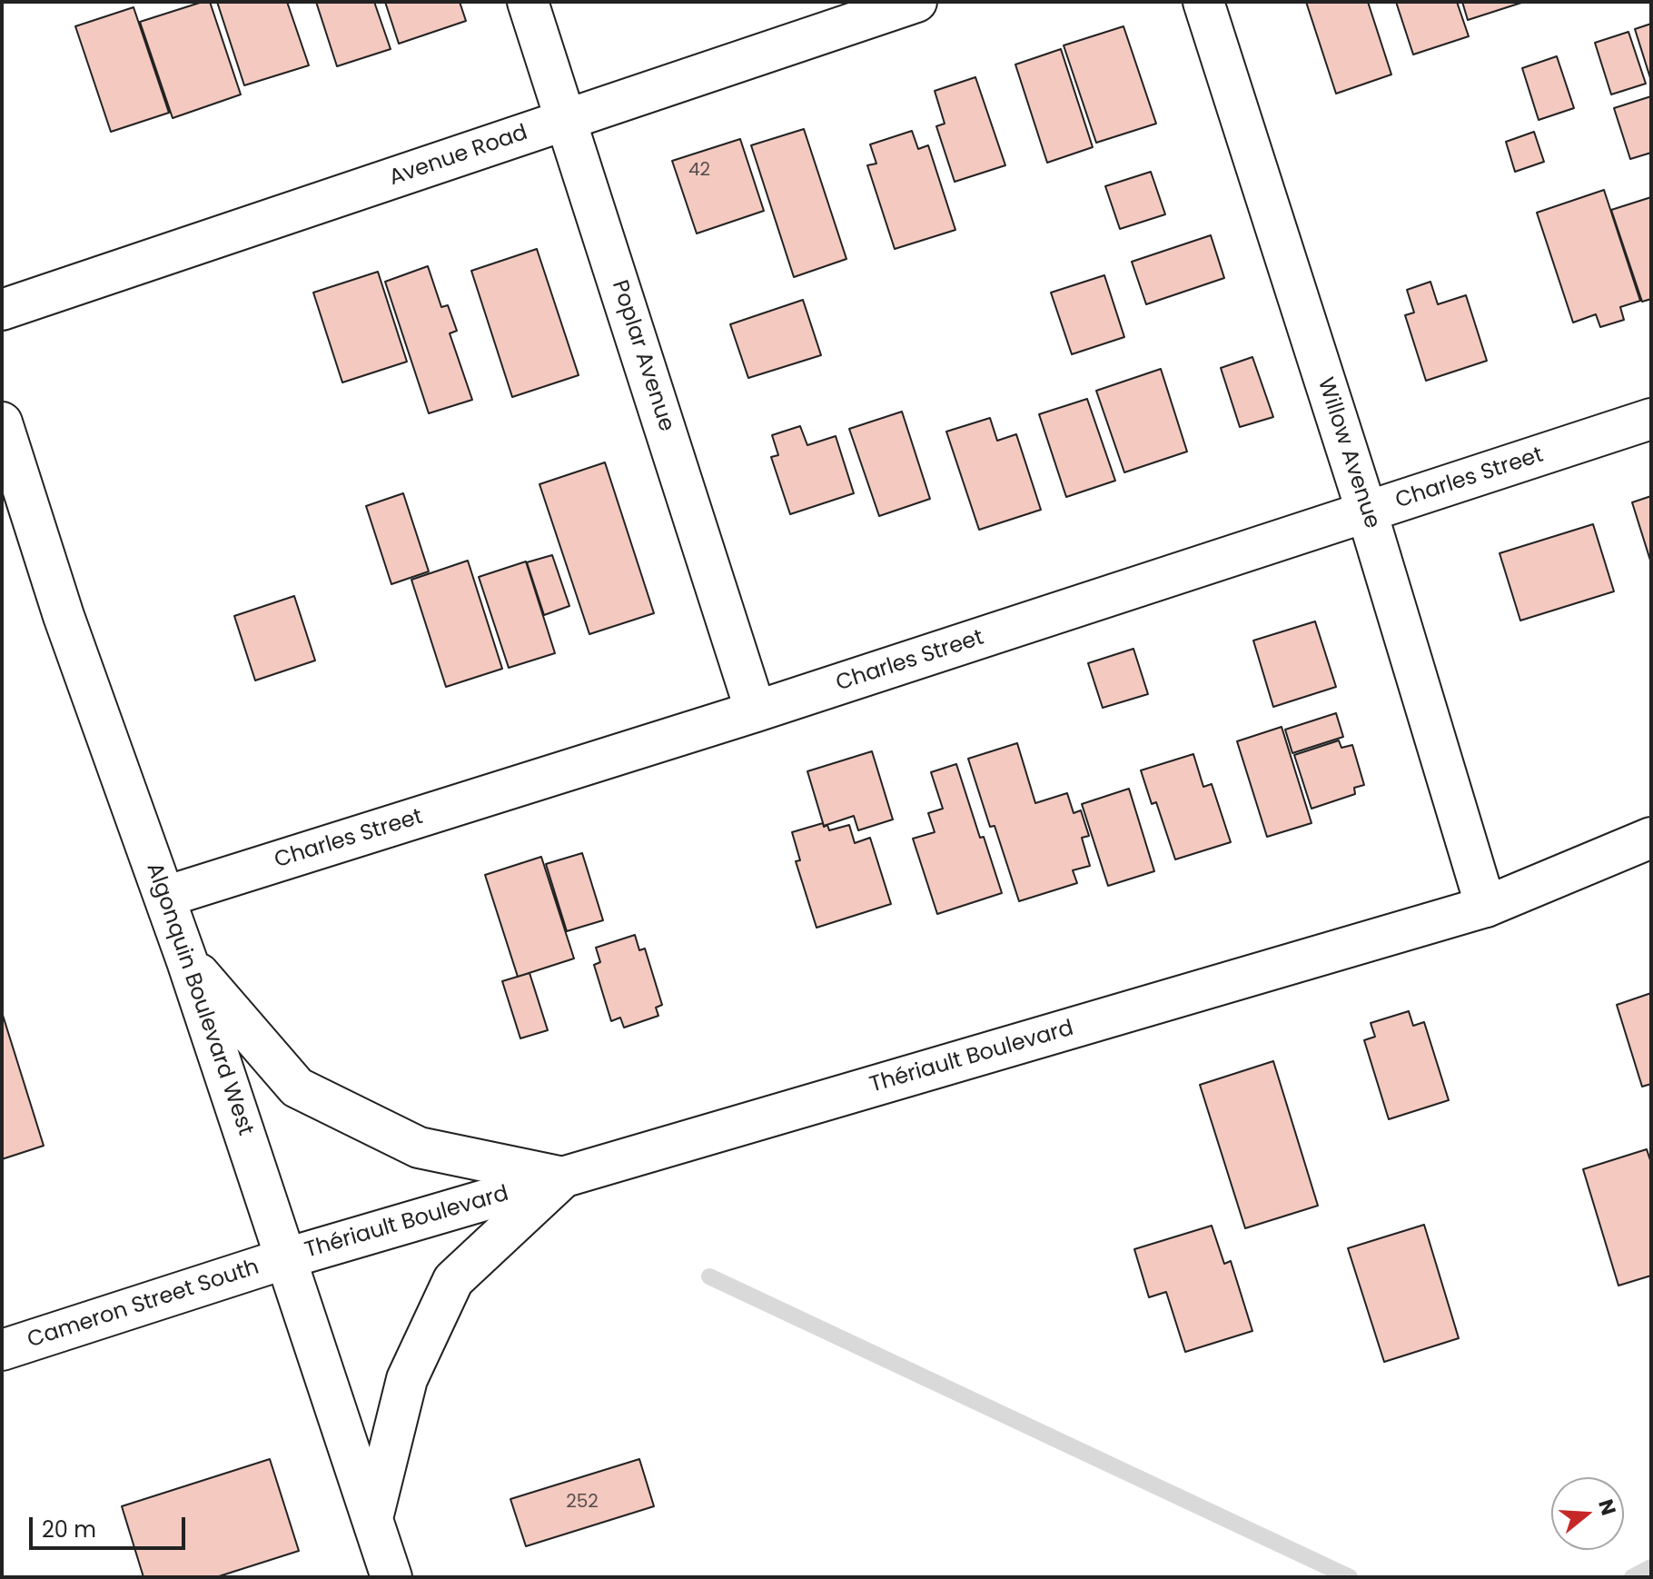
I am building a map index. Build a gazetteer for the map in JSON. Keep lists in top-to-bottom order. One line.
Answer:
{"streets":{"street":["Avenue Road","Poplar Avenue","Willow Avenue","Charles Street","Algonquin Boulevard West","Thériault Boulevard","Cameron Street South"]},"crossings":[["Avenue Road","Poplar Avenue"],["Poplar Avenue","Charles Street"],["Willow Avenue","Charles Street"],["Willow Avenue","Thériault Boulevard"],["Charles Street","Algonquin Boulevard West"],["Algonquin Boulevard West","Thériault Boulevard"],["Algonquin Boulevard West","Cameron Street South"],["Thériault Boulevard","Cameron Street South"]],"house_numbers":["42","252"],"scale_bar":"20 m","north":"right"}
